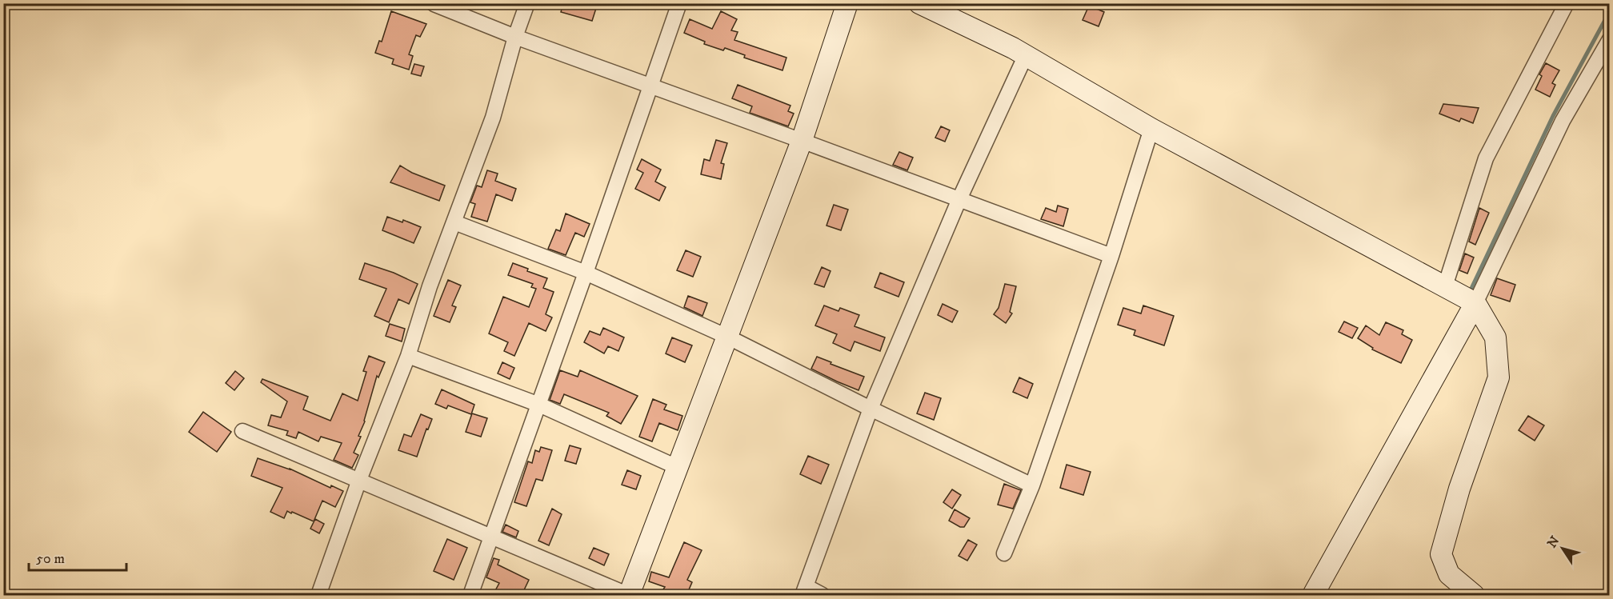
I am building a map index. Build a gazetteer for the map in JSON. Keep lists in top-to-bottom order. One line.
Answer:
{"scale_bar":"50 m","north":"top left"}
